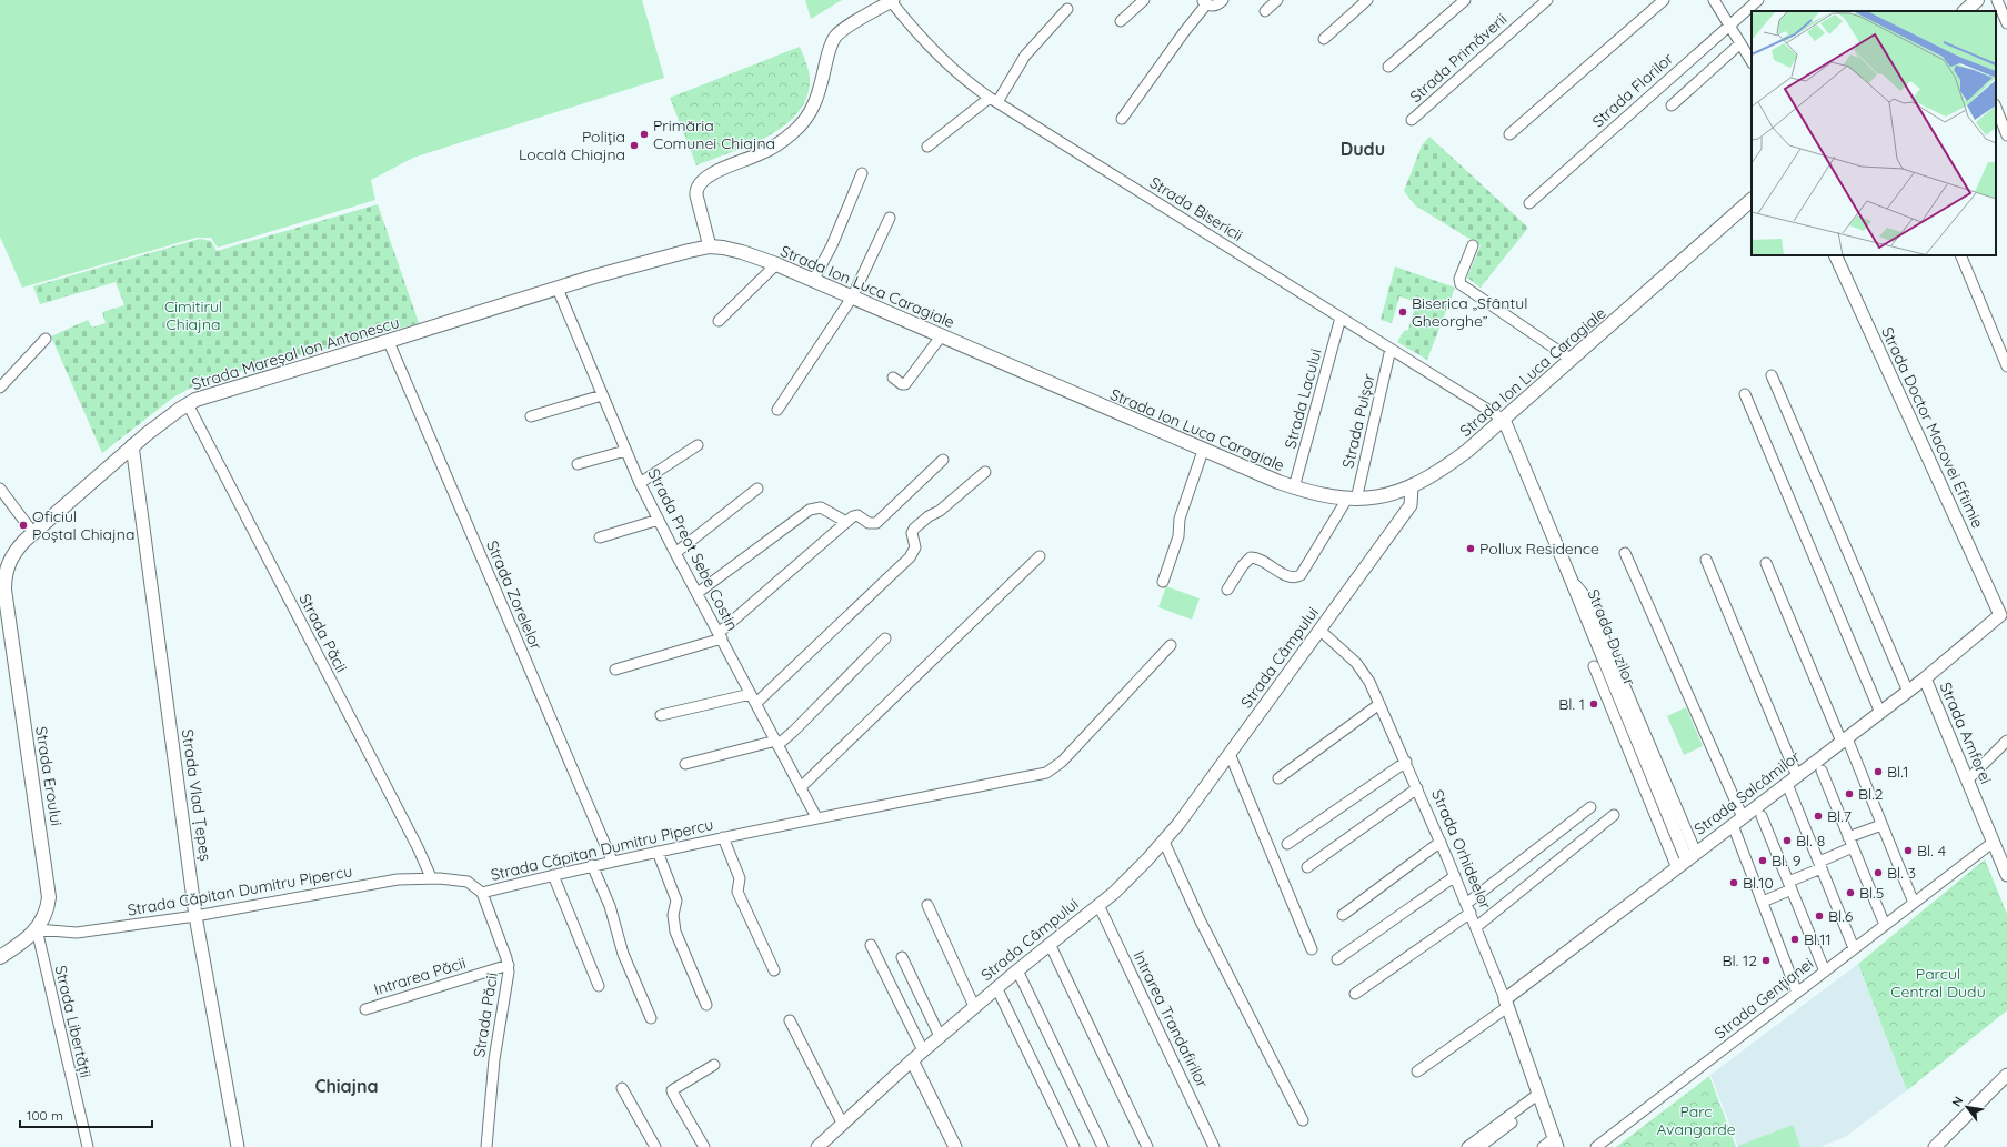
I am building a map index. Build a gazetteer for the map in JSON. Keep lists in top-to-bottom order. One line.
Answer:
{"streets":{"main road":["Strada Ion Luca Caragiale","Strada Mareșal Ion Antonescu","Strada Eroului"],"street":["Strada Primăverii","Strada Florilor","Strada Bisericii","Strada Lacului","Strada Puișor","Strada Doctor Macovei Eftimie","Strada Preot Sebe Costin","Strada Zorelelor","Strada Păcii","Strada Duzilor","Strada Câmpului","Strada Amforei","Strada Salcâmilor","Strada Vlad Țepeș","Strada Căpitan Dumitru Pipercu","Strada Orhideelor","Intrarea Păcii","Strada Gențianei","Intrarea Trandafirilor","Strada Libertății"]},"crossings":[["Strada Bisericii","Strada Ion Luca Caragiale"],["Strada Bisericii","Strada Lacului"],["Strada Bisericii","Strada Puișor"],["Strada Bisericii","Strada Duzilor"],["Strada Ion Luca Caragiale","Strada Mareșal Ion Antonescu"],["Strada Ion Luca Caragiale","Strada Lacului"],["Strada Ion Luca Caragiale","Strada Puișor"],["Strada Ion Luca Caragiale","Strada Preot Sebe Costin"],["Strada Ion Luca Caragiale","Strada Duzilor"],["Strada Ion Luca Caragiale","Strada Câmpului"],["Strada Mareșal Ion Antonescu","Strada Preot Sebe Costin"],["Strada Mareșal Ion Antonescu","Strada Zorelelor"],["Strada Mareșal Ion Antonescu","Strada Păcii"],["Strada Mareșal Ion Antonescu","Strada Eroului"],["Strada Mareșal Ion Antonescu","Strada Vlad Țepeș"],["Strada Doctor Macovei Eftimie","Strada Salcâmilor"],["Strada Preot Sebe Costin","Strada Căpitan Dumitru Pipercu"],["Strada Zorelelor","Strada Căpitan Dumitru Pipercu"],["Strada Păcii","Strada Căpitan Dumitru Pipercu"],["Strada Păcii","Intrarea Păcii"],["Strada Duzilor","Strada Salcâmilor"],["Strada Câmpului","Strada Orhideelor"],["Strada Câmpului","Intrarea Trandafirilor"],["Strada Amforei","Strada Salcâmilor"],["Strada Amforei","Strada Gențianei"],["Strada Eroului","Strada Căpitan Dumitru Pipercu"],["Strada Eroului","Strada Libertății"],["Strada Salcâmilor","Strada Orhideelor"],["Strada Vlad Țepeș","Strada Căpitan Dumitru Pipercu"],["Strada Căpitan Dumitru Pipercu","Strada Libertății"]],"districts":["Dudu","Chiajna"],"parks":["Cimitirul Chiajna","Parcul Central Dudu","Parc Avangarde"],"places":["Primăria Comunei Chiajna","Poliția Locală Chiajna","Biserica „Sfântul Gheorghe”","Oficiul Poștal Chiajna","Pollux Residence","Bl. 1","Bl.1","Bl.2","Bl.7","Bl. 8","Bl. 4","Bl. 9","Bl. 3","Bl.10","Bl.5","Bl.6","Bl.11","Bl. 12"],"scale_bar":"100 m","north":"top left"}
